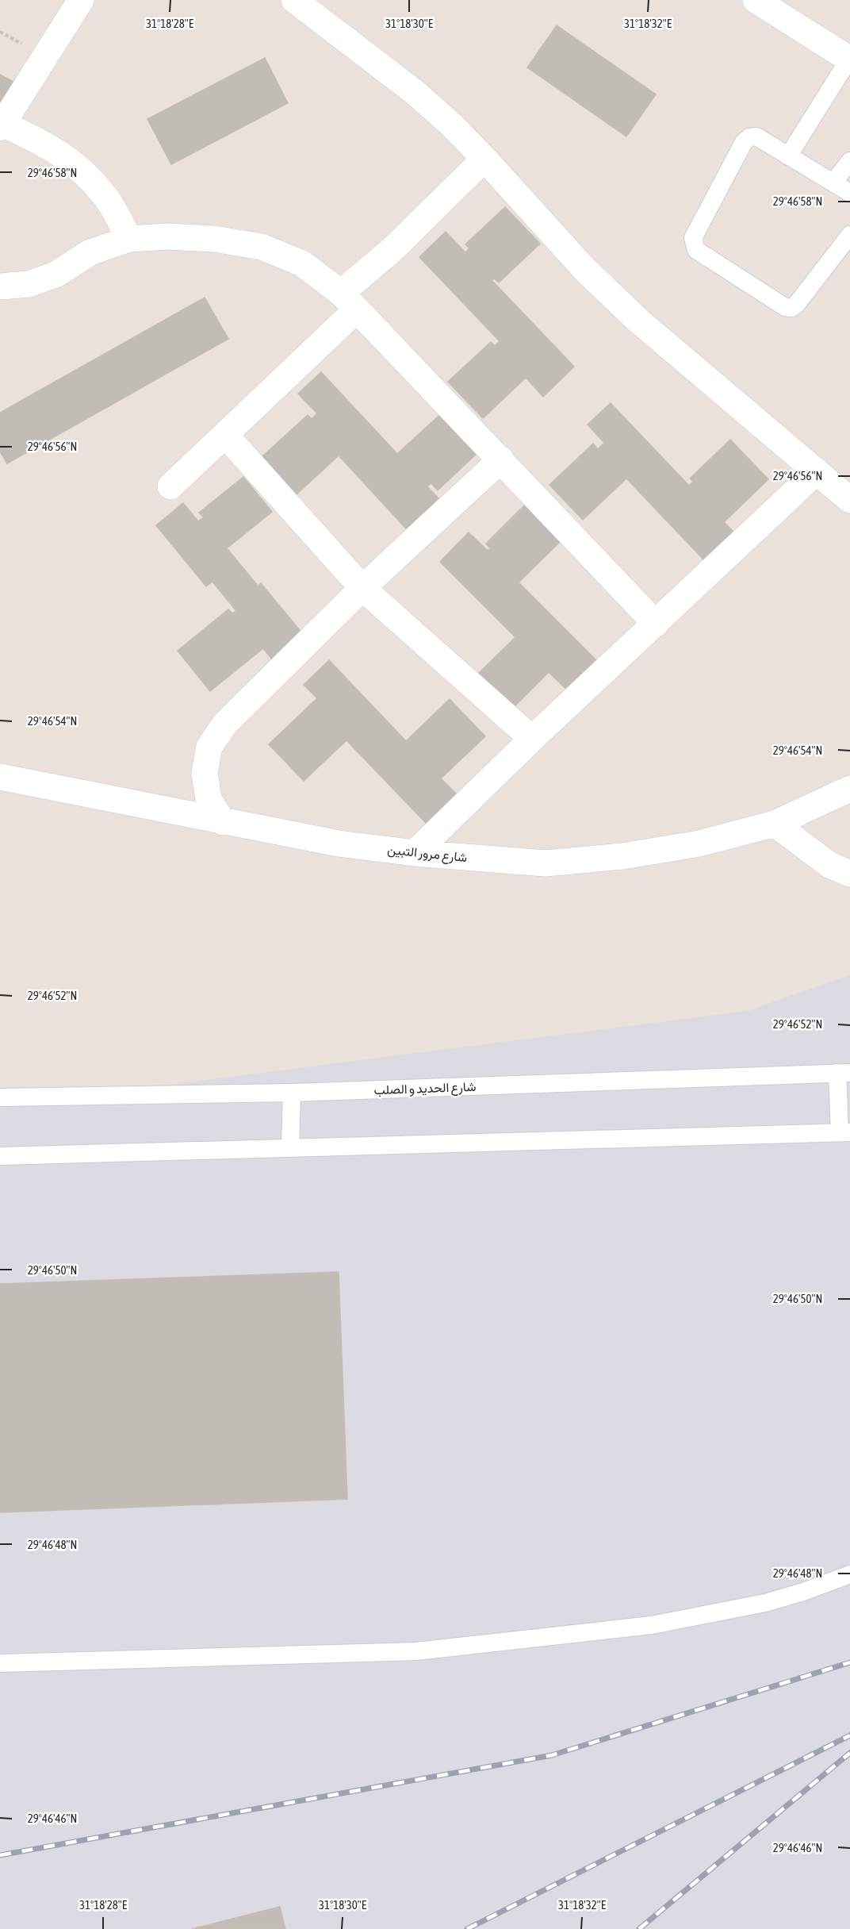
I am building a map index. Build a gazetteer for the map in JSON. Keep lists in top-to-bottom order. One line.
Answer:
{"streets":{"street":["شارع مرور التبين"],"lane":["شارع الحديد و الصلب"]},"coordinates":["31°18'28\"E","31°18'30\"E","31°18'32\"E","29°46'58\"N","29°46'56\"N","29°46'54\"N","29°46'52\"N","29°46'50\"N","29°46'48\"N","29°46'46\"N"]}
